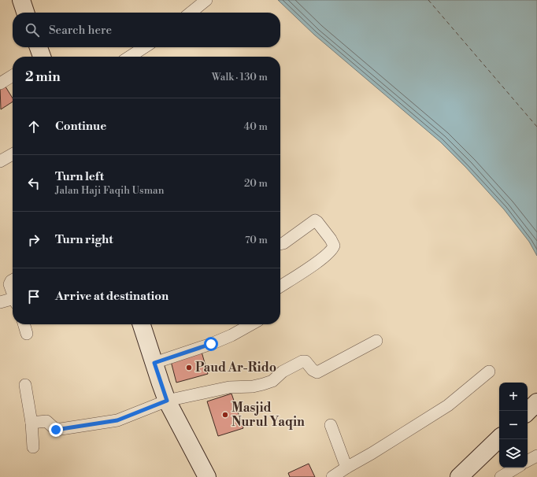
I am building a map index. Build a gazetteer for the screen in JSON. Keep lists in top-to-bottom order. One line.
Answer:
{"places":["Paud Ar-Rido","Masjid Nurul Yaqin"],"page":{"search":"Search here","heading":["2 min","Walk · 130 m"],"list":[["Continue","40 m"],["Turn left","Jalan Haji Faqih Usman","20 m"],["Turn right","70 m"],"Arrive at destination"],"map_buttons":["+","−"]}}
